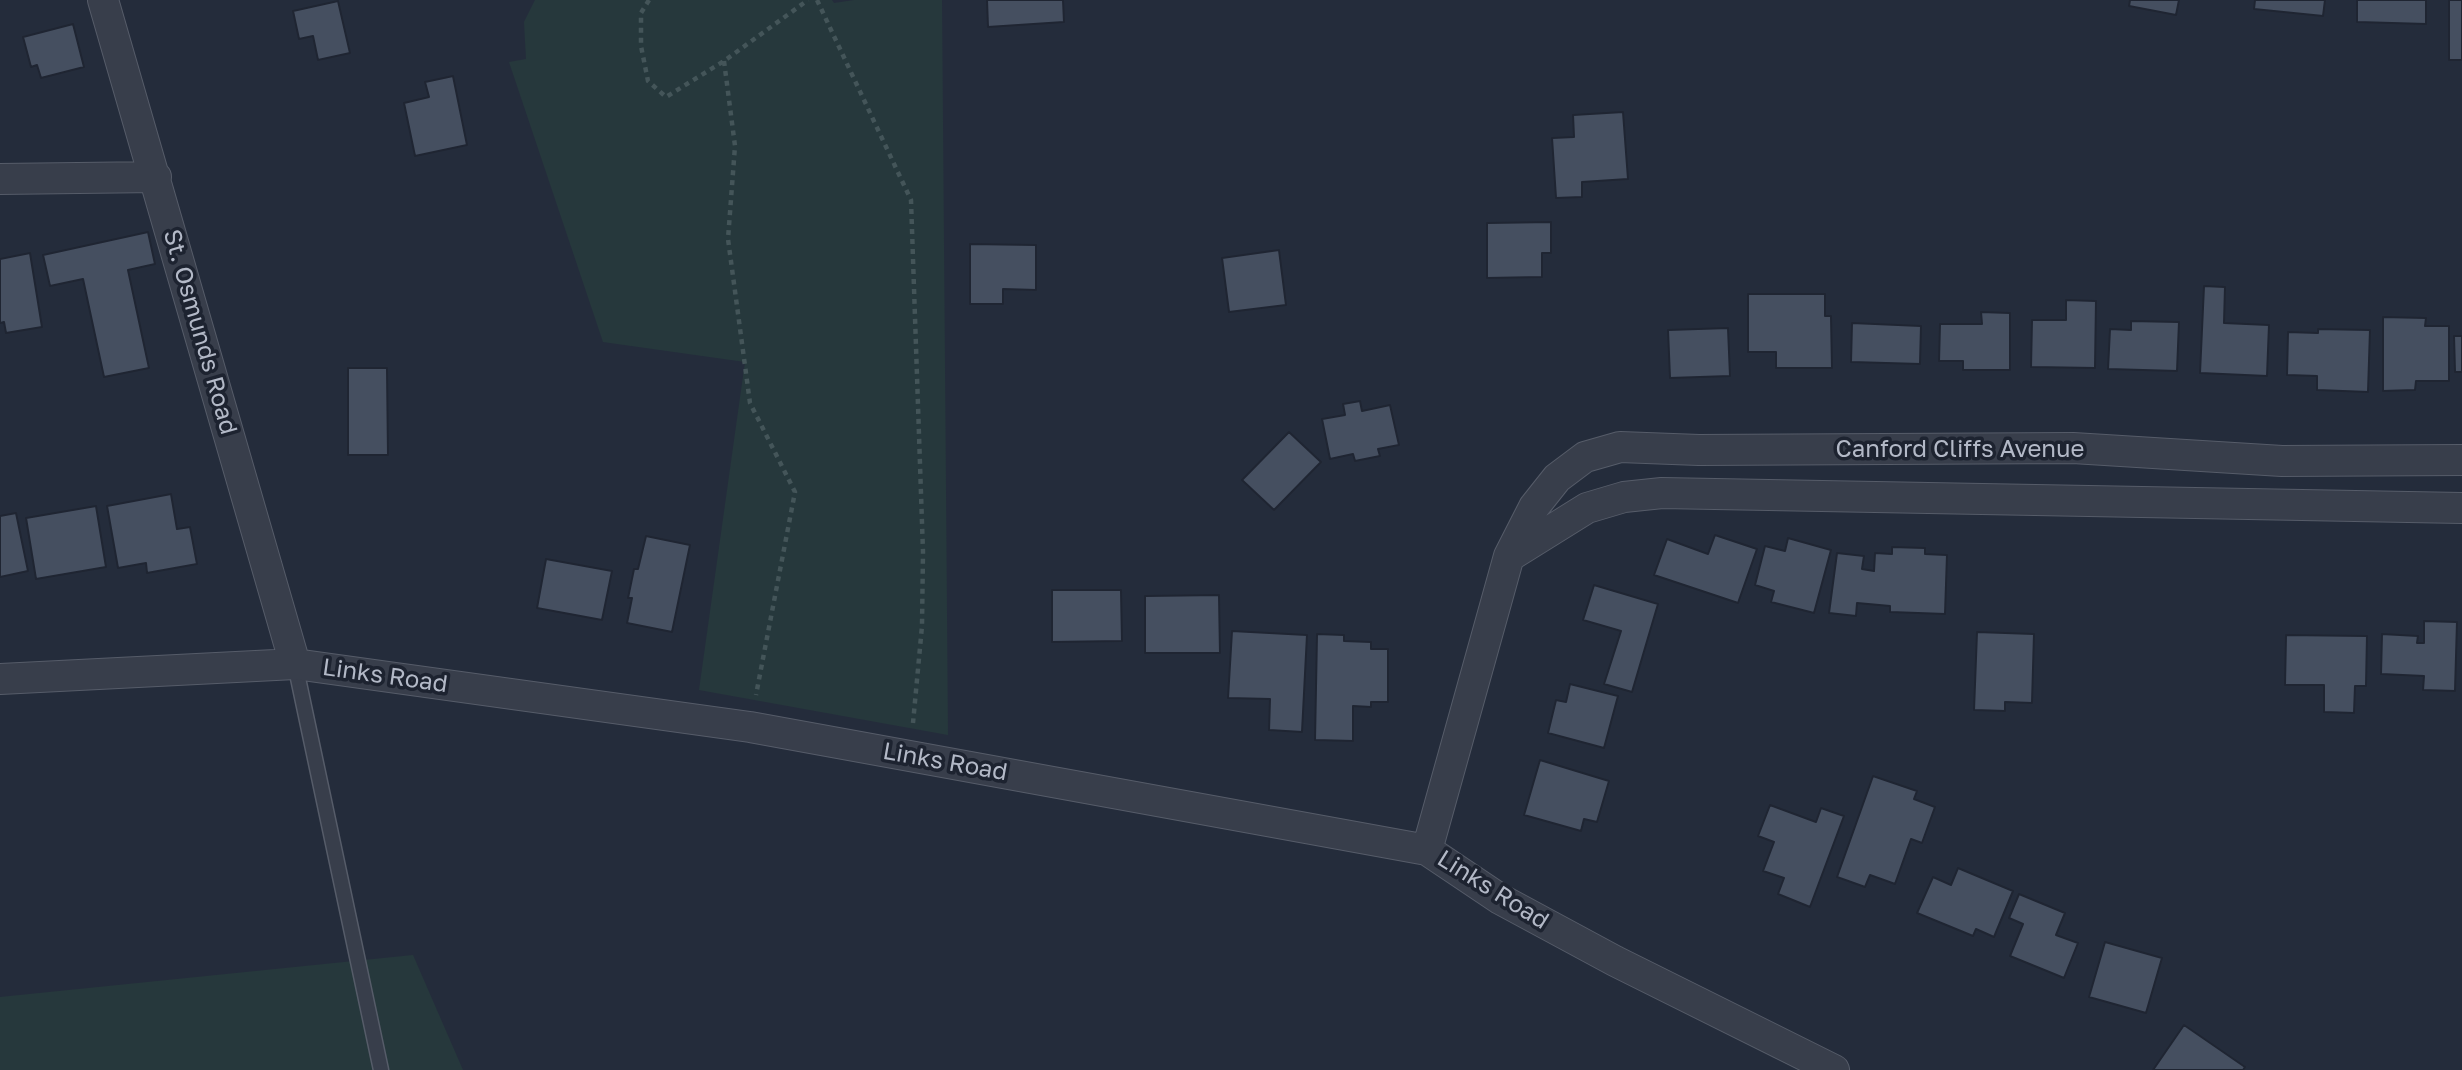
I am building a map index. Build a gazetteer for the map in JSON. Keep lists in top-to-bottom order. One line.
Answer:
{"streets":{"street":["St. Osmunds Road","Canford Cliffs Avenue","Links Road"]},"crossings":[["St. Osmunds Road","Links Road"],["Canford Cliffs Avenue","Links Road"]]}
